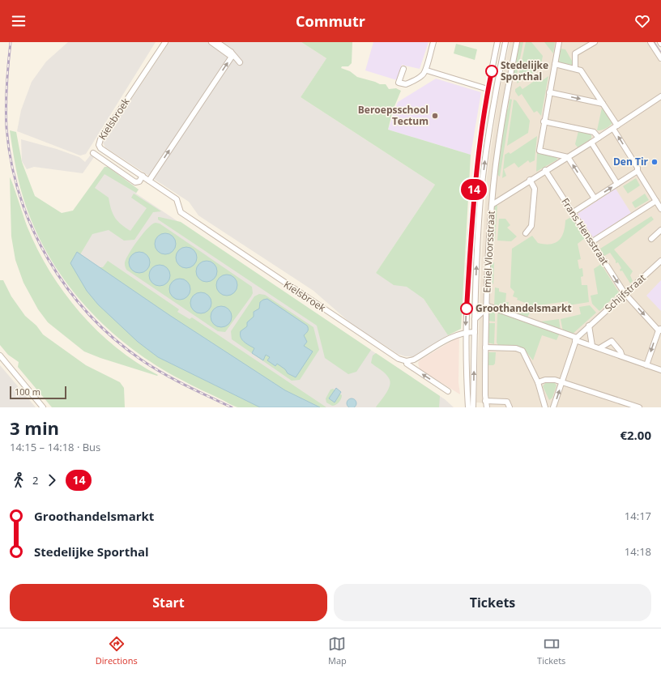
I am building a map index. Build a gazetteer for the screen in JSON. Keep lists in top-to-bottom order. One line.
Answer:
{"streets":{"street":["Kielsbroek","Frans Hensstraat","Emiel Vloorsstraat","Schijfstraat"]},"crossings":[["Frans Hensstraat","Schijfstraat"]],"one_way":["Frans Hensstraat"],"places":["Stedelijke Sporthal","Beroepsschool Tectum","Den Tir","Groothandelsmarkt"],"lines":["bus line 14"],"scale_bar":"100 m","page":{"header":"Commutr","on_map":"14","scale":"100 m","heading":["3 min","14:15 – 14:18 · Bus","€2.00"],"legs":["2","14"],"list":[{"name":"Groothandelsmarkt","value":"14:17"},{"name":"Stedelijke Sporthal","value":"14:18"}],"buttons":["Start","Tickets"],"tabs":["Directions","Map","Tickets"]}}
